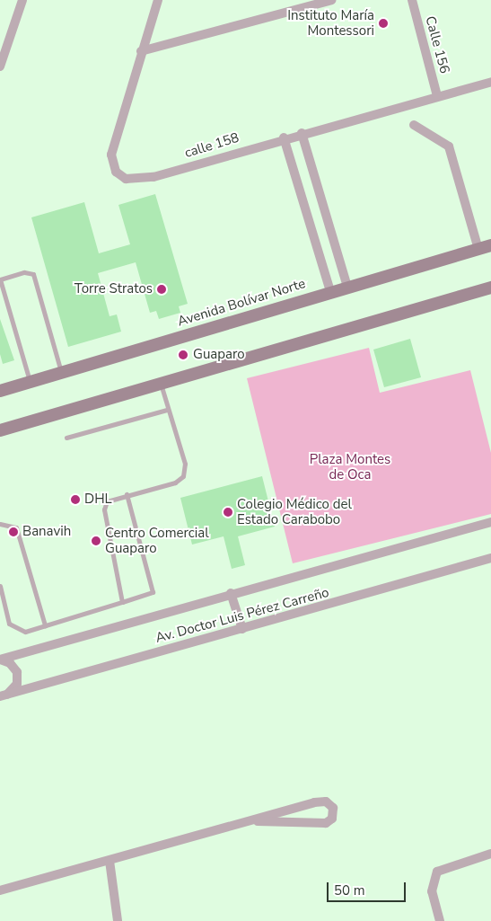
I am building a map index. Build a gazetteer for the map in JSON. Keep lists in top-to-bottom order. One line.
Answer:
{"streets":{"main road":["Avenida Bolívar Norte"],"street":["Calle 156","calle 158","Av. Doctor Luis Pérez Carreño"]},"crossings":[["Calle 156","calle 158"]],"parks":["Plaza Montes de Oca"],"places":["Instituto María Montessori","Torre Stratos","Guaparo","DHL","Colegio Médico del Estado Carabobo","Banavih","Centro Comercial Guaparo"],"scale_bar":"50 m"}
